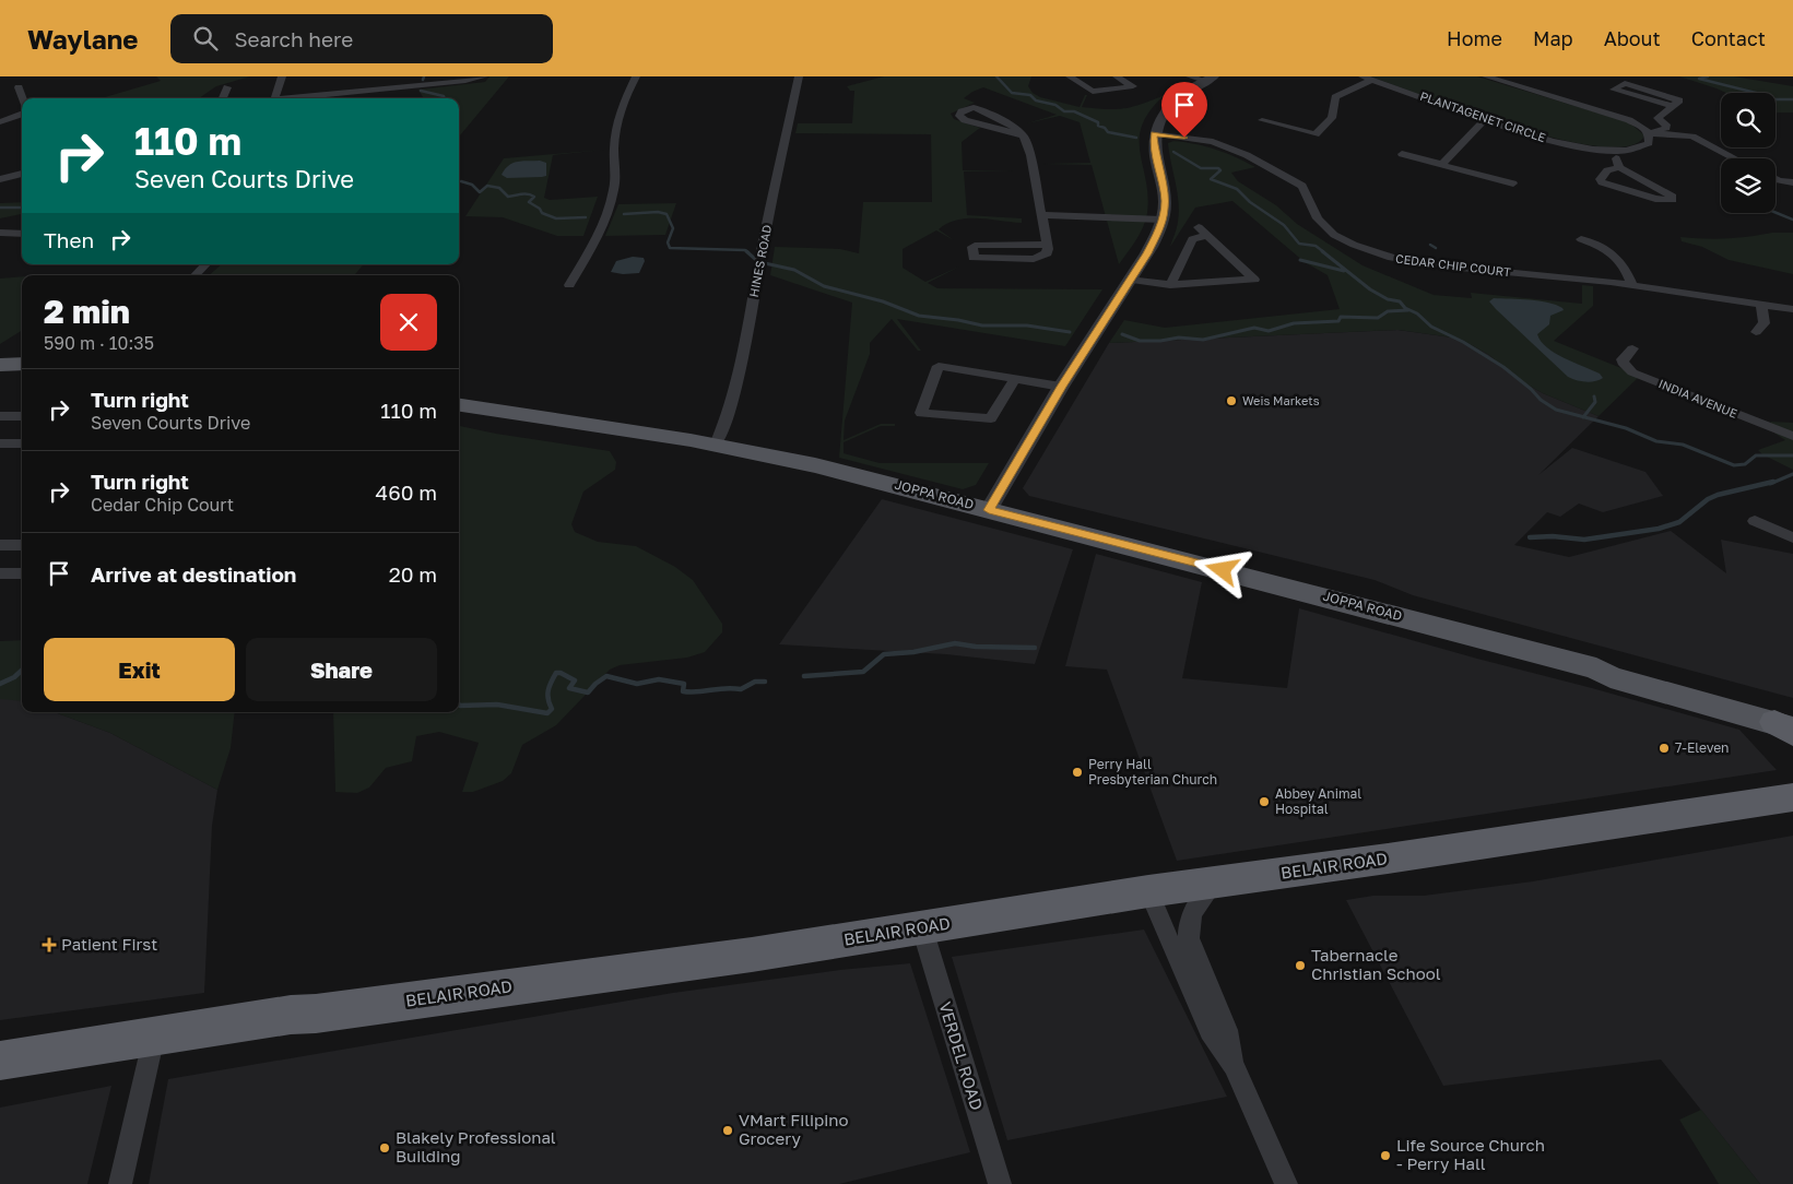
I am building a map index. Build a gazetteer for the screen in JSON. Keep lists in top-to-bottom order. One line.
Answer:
{"streets":{"highway":["BELAIR ROAD"],"main road":["JOPPA ROAD"],"street":["PLANTAGENET CIRCLE","HINES ROAD","CEDAR CHIP COURT","INDIA AVENUE","VERDEL ROAD"]},"crossings":[["HINES ROAD","JOPPA ROAD"],["BELAIR ROAD","VERDEL ROAD"]],"places":{"other":["Weis Markets","7-Eleven","Perry Hall Presbyterian Church","Abbey Animal Hospital","Tabernacle Christian School","VMart Filipino Grocery","Blakely Professional Building","Life Source Church - Perry Hall"],"health":["Patient First"]},"page":{"header":"Waylane","search":"Search here","nav":["Home","Map","About","Contact"],"turn":["110 m","Seven Courts Drive"],"then":"Then","heading":["2 min","590 m · 10:35"],"list":[{"name":"Turn right","note":"Seven Courts Drive","value":"110 m"},{"name":"Turn right","note":"Cedar Chip Court","value":"460 m"},{"name":"Arrive at destination","value":"20 m"}],"buttons":["Exit","Share"]}}
